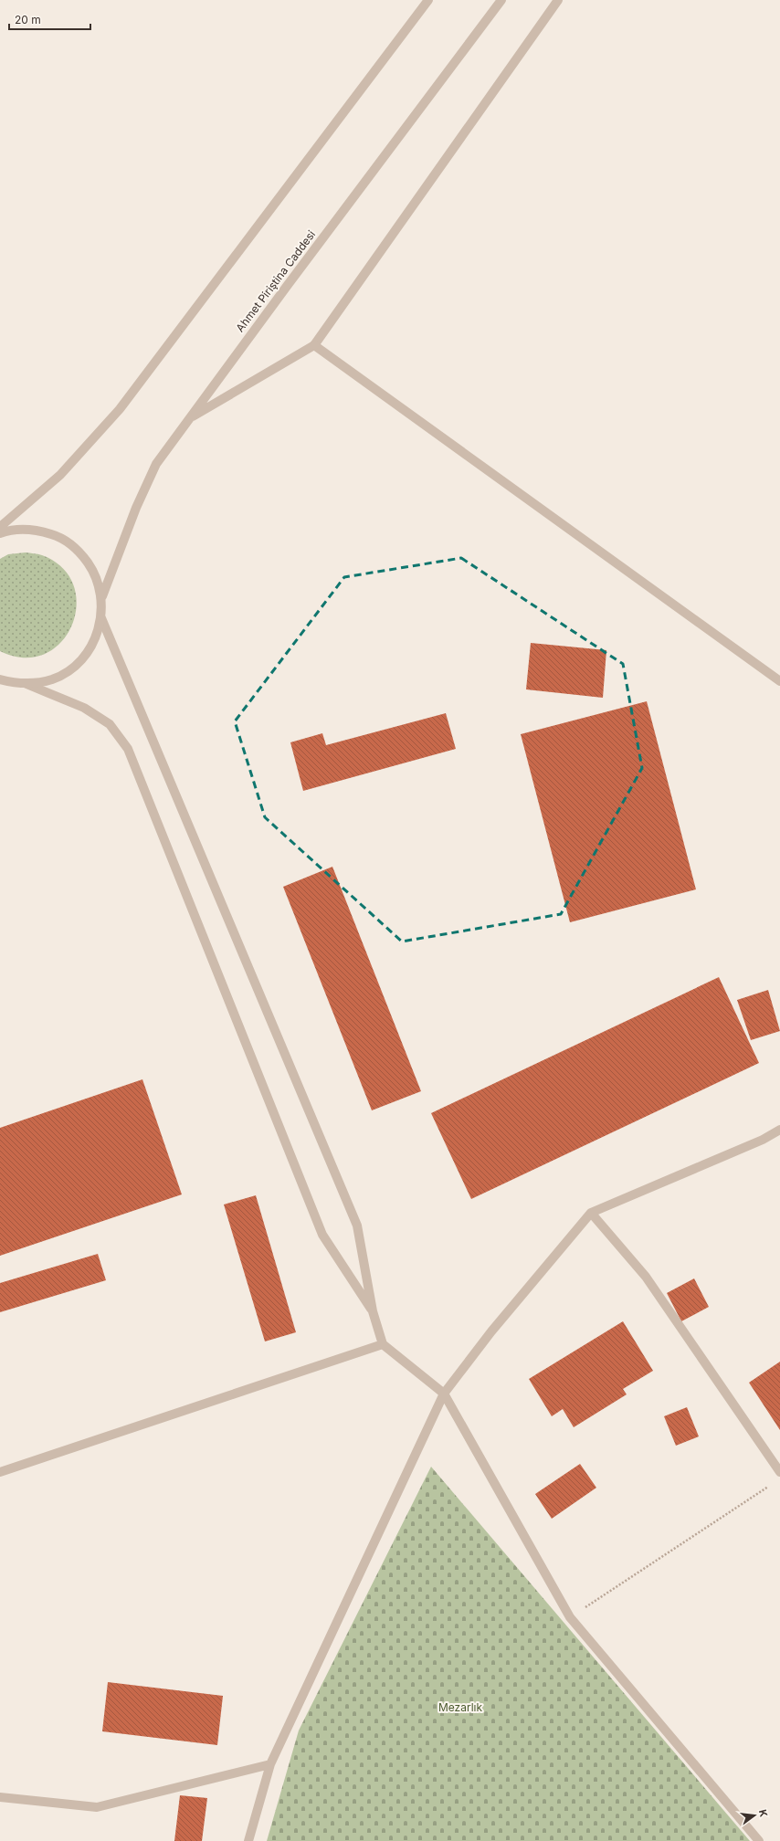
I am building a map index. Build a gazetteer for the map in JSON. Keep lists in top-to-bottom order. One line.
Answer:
{"streets":{"street":["Ahmet Piriştina Caddesi"]},"parks":["Mezarlık"],"scale_bar":"20 m","north":"right"}
